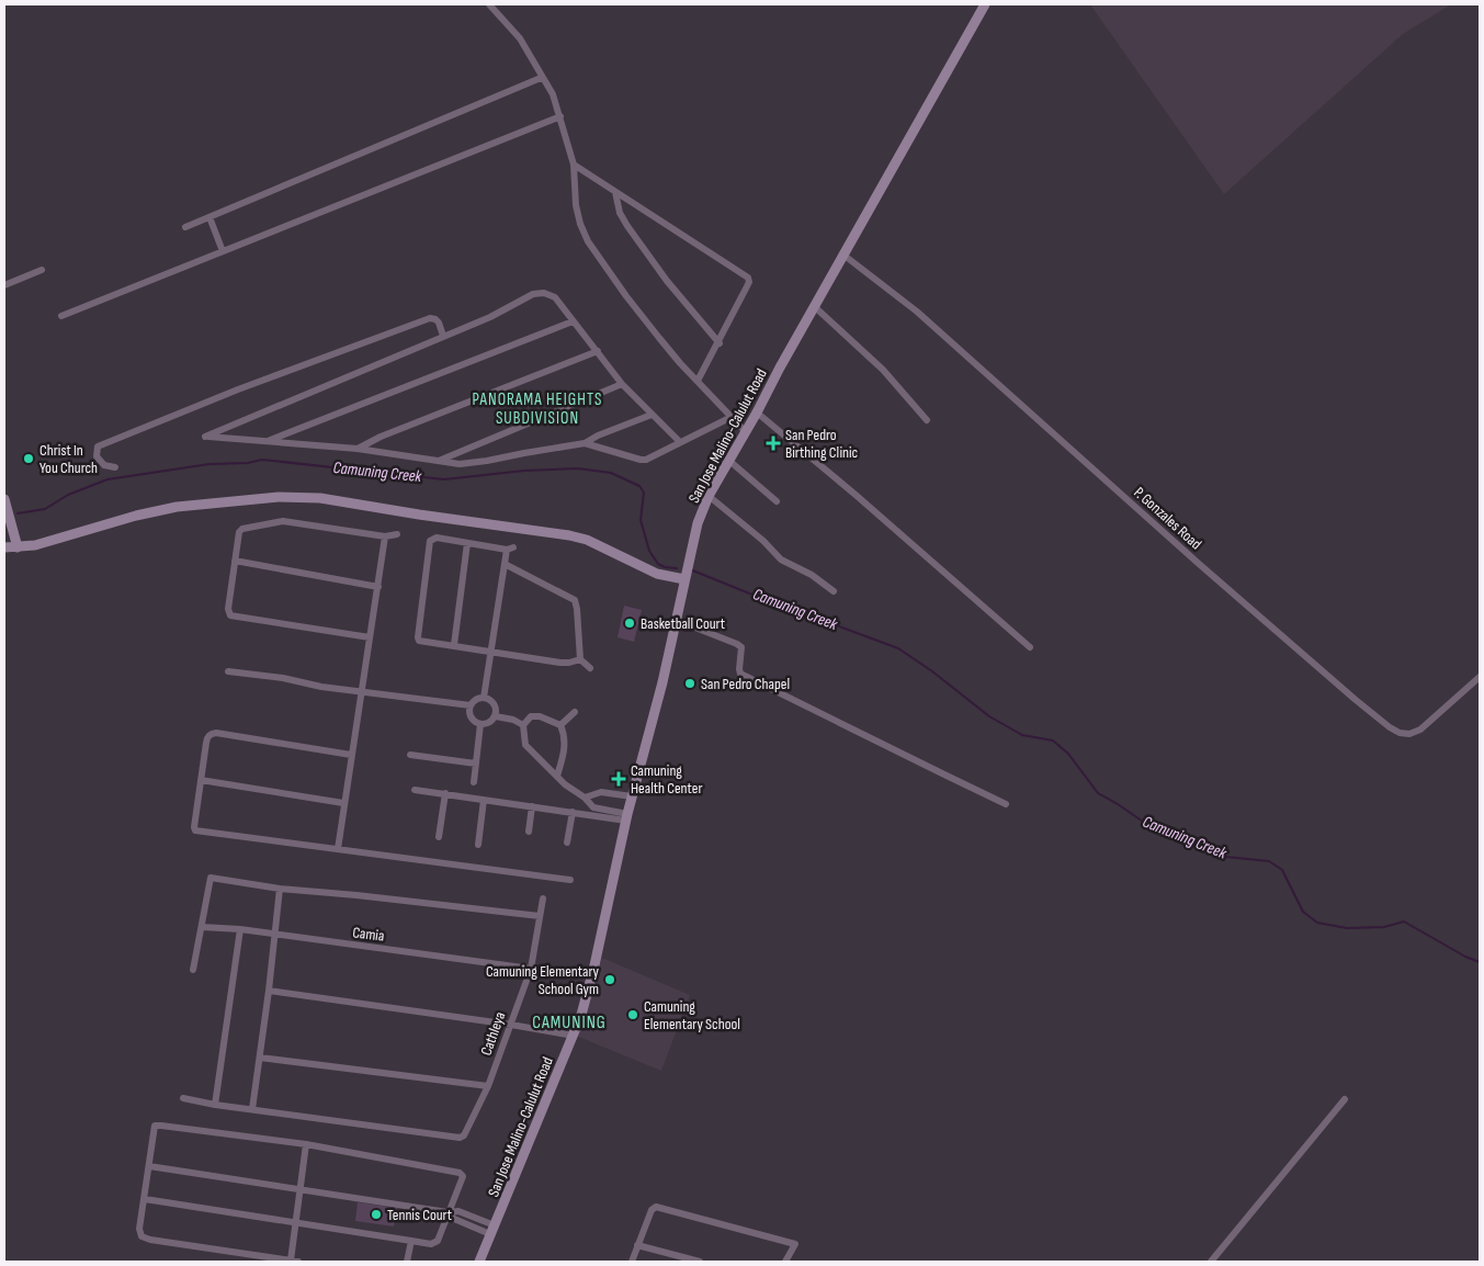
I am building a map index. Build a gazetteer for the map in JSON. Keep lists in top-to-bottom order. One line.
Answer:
{"streets":{"main road":["San Jose Malino-Calulut Road"],"street":["P. Gonzales Road","Camia","Cathleya"]},"crossings":[["San Jose Malino-Calulut Road","P. Gonzales Road"],["Camia","Cathleya"]],"districts":["PANORAMA HEIGHTS SUBDIVISION","CAMUNING"],"water":["Camuning Creek"],"places":{"health":["San Pedro Birthing Clinic","Camuning Health Center"],"other":["Christ In You Church","Basketball Court","San Pedro Chapel","Camuning Elementary School Gym","Camuning Elementary School","Tennis Court"]}}
